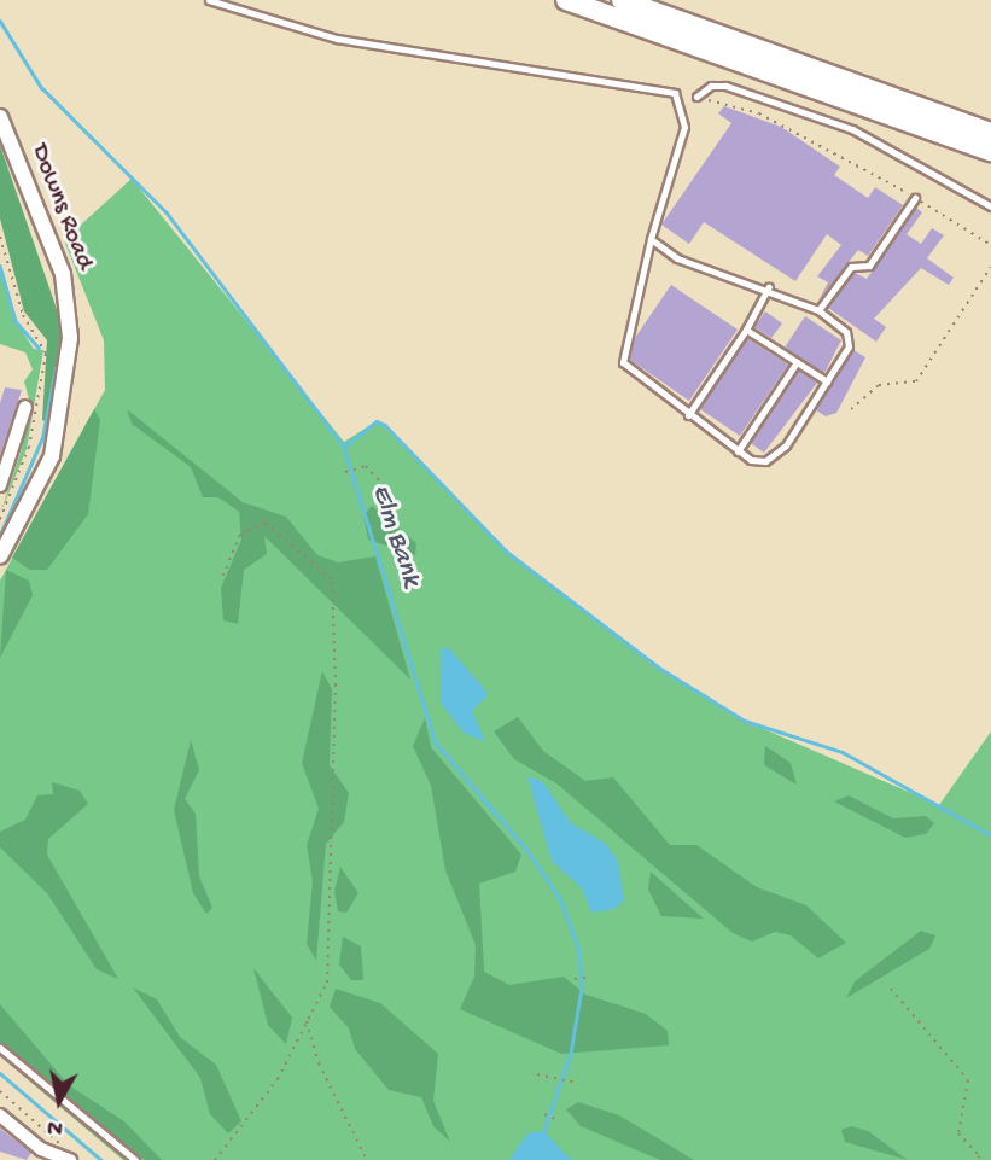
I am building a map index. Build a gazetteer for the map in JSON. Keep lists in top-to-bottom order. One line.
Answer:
{"streets":{"street":["Downs Road"]},"water":["Elm Bank"],"north":"bottom"}
